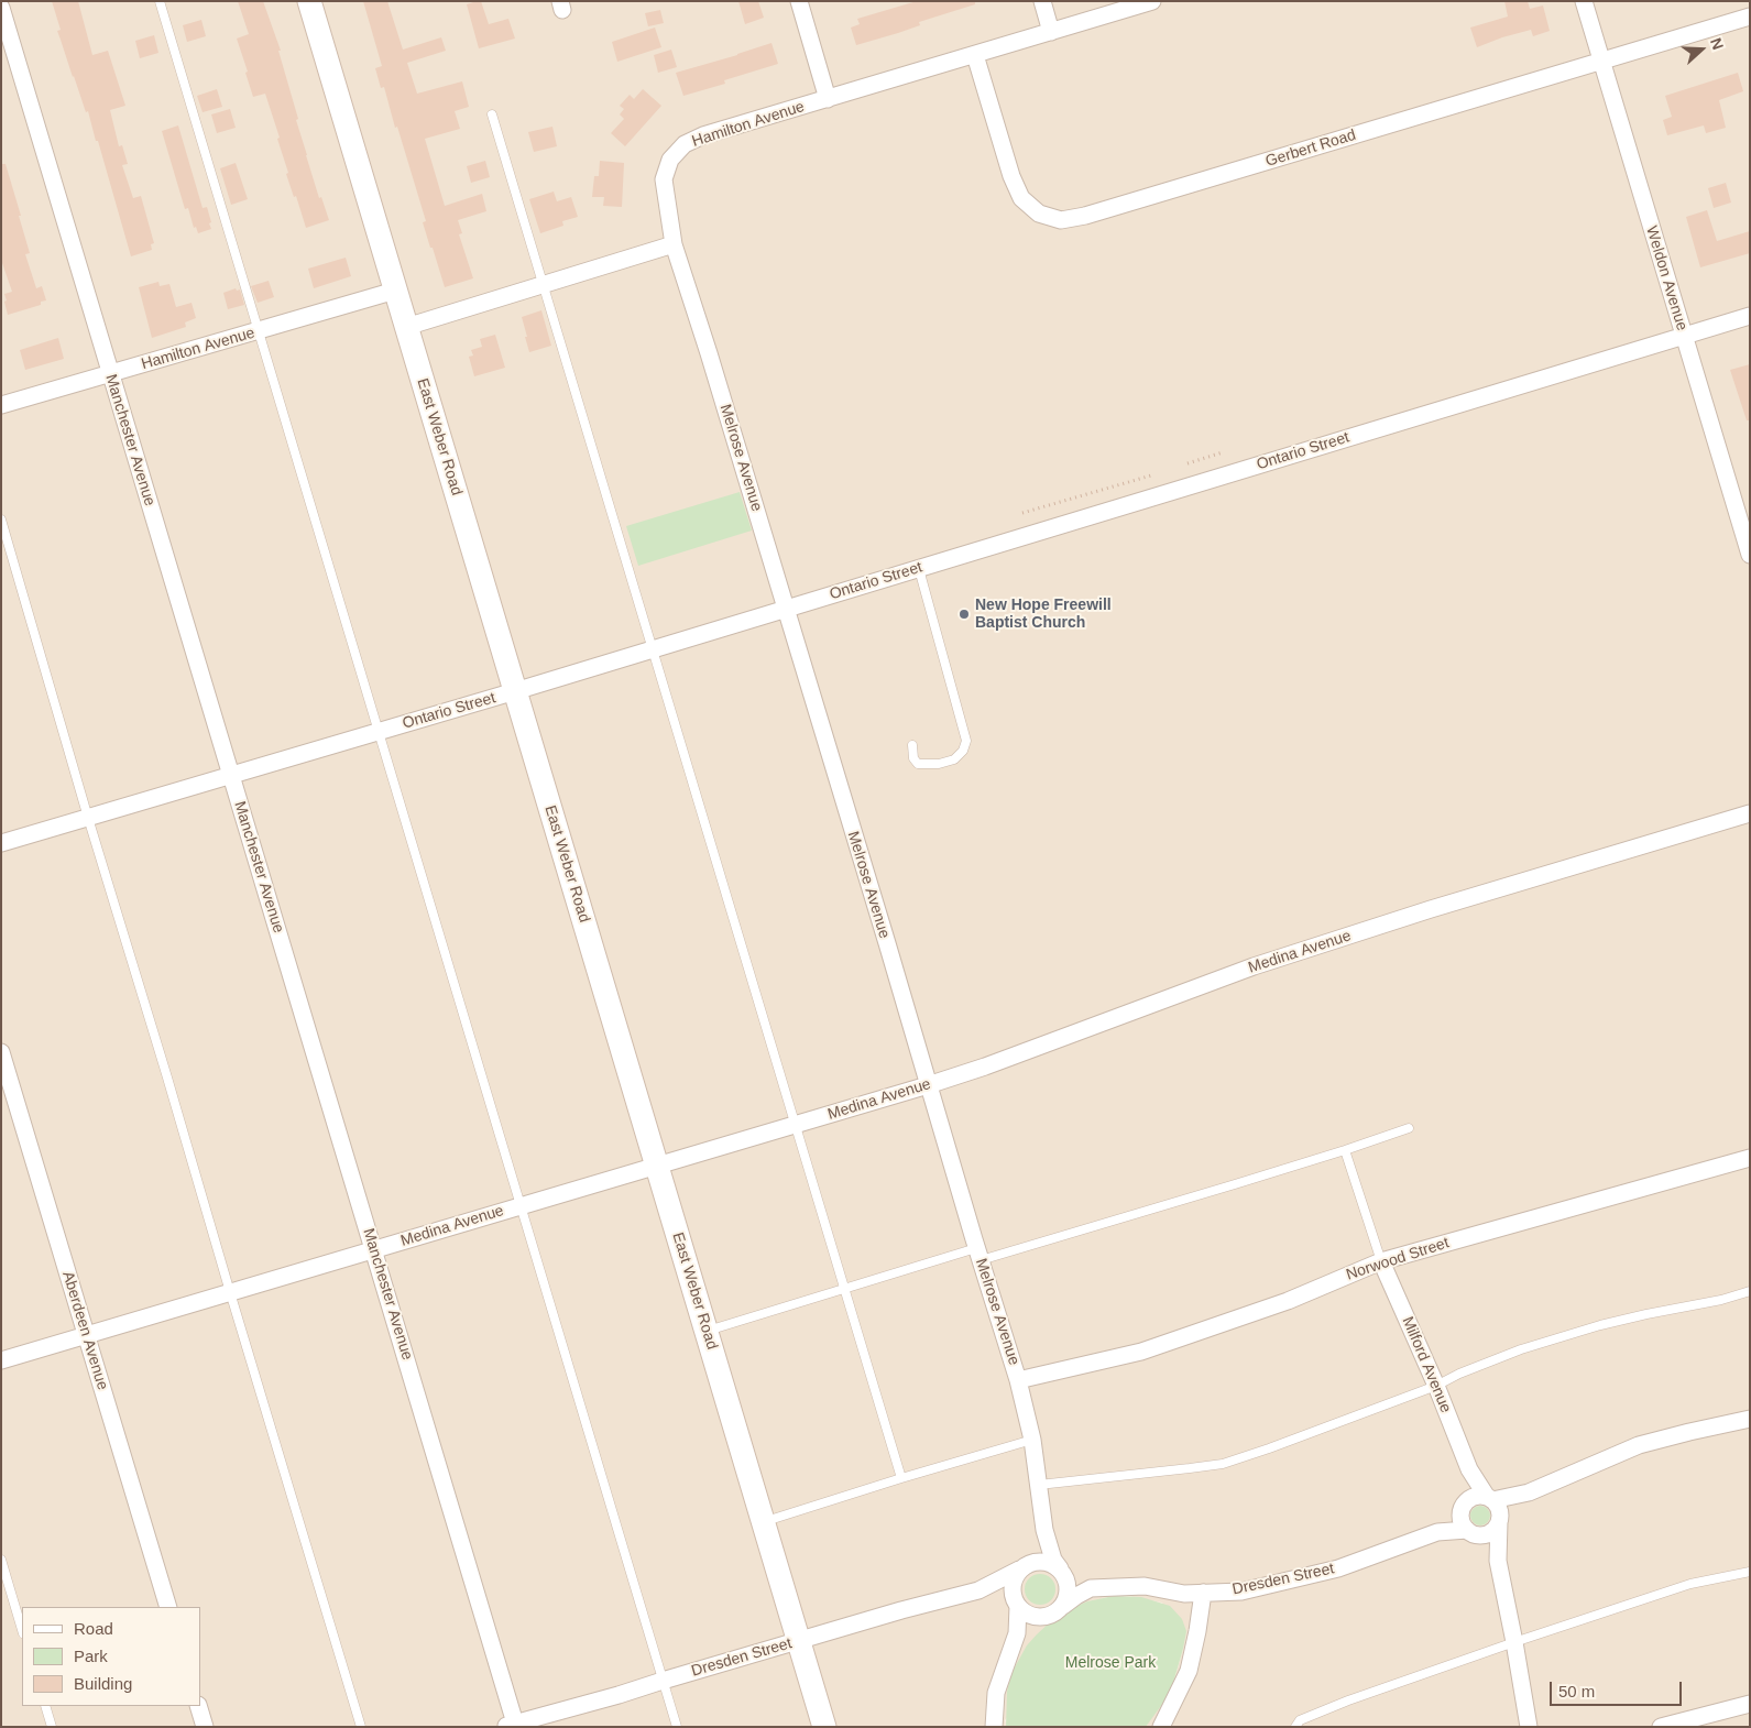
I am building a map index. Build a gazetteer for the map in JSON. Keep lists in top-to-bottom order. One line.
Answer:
{"streets":{"street":["Hamilton Avenue","Gerbert Road","Weldon Avenue","East Weber Road","Manchester Avenue","Ontario Street","Melrose Avenue","Medina Avenue","Norwood Street","Aberdeen Avenue","Milford Avenue","Dresden Street"]},"crossings":[["Hamilton Avenue","Gerbert Road"],["Hamilton Avenue","East Weber Road"],["Hamilton Avenue","Manchester Avenue"],["Hamilton Avenue","Melrose Avenue"],["Gerbert Road","Weldon Avenue"],["Weldon Avenue","Ontario Street"],["East Weber Road","Ontario Street"],["East Weber Road","Medina Avenue"],["East Weber Road","Dresden Street"],["Manchester Avenue","Ontario Street"],["Manchester Avenue","Medina Avenue"],["Manchester Avenue","Dresden Street"],["Ontario Street","Melrose Avenue"],["Melrose Avenue","Medina Avenue"],["Melrose Avenue","Norwood Street"],["Melrose Avenue","Dresden Street"],["Medina Avenue","Aberdeen Avenue"],["Norwood Street","Milford Avenue"],["Milford Avenue","Dresden Street"]],"parks":["Melrose Park"],"places":["New Hope Freewill Baptist Church"],"legend":["Road","Park","Building"],"scale_bar":"50 m","north":"right"}
